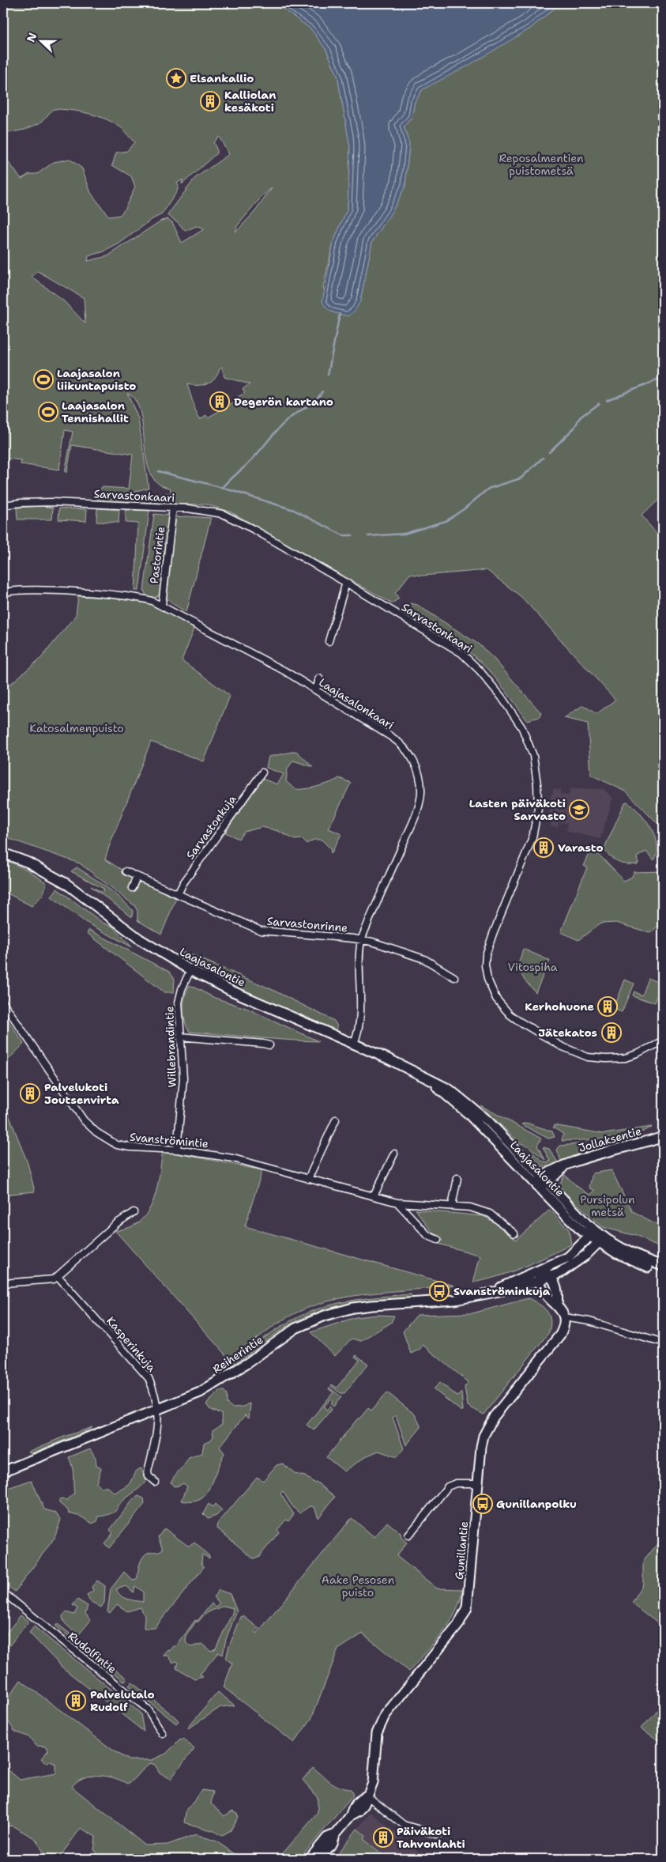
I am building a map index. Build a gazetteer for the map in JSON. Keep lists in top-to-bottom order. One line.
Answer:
{"streets":{"street":["Sarvastonkaari","Pastorintie","Laajasalonkaari","Sarvastonkuja","Sarvastonrinne","Laajasalontie","Willebrandintie","Jollaksentie","Svanströmintie","Kasperinkuja","Reiherintie","Gunillantie","Rudolfintie"]},"crossings":[["Sarvastonkaari","Pastorintie"],["Pastorintie","Laajasalonkaari"],["Laajasalonkaari","Sarvastonrinne"],["Laajasalonkaari","Laajasalontie"],["Sarvastonkuja","Sarvastonrinne"],["Laajasalontie","Willebrandintie"],["Laajasalontie","Jollaksentie"],["Laajasalontie","Reiherintie"],["Willebrandintie","Svanströmintie"],["Kasperinkuja","Reiherintie"]],"parks":["Reposalmentien puistometsä","Katosalmenpuisto","Vitospiha","Pursipolun metsä","Aake Pesosen puisto"],"places":{"place":["Elsankallio"],"building":["Kalliolan kesäkoti","Degerön kartano","Varasto","Kerhohuone","Jätekatos","Palvelukoti Joutsenvirta","Palvelutalo Rudolf","Päiväkoti Tahvonlahti"],"sports":["Laajasalon liikuntapuisto","Laajasalon Tennishallit"],"school or university":["Lasten päiväkoti Sarvasto"],"bus stop":["Svanströminkuja","Gunillanpolku"]},"north":"left"}
